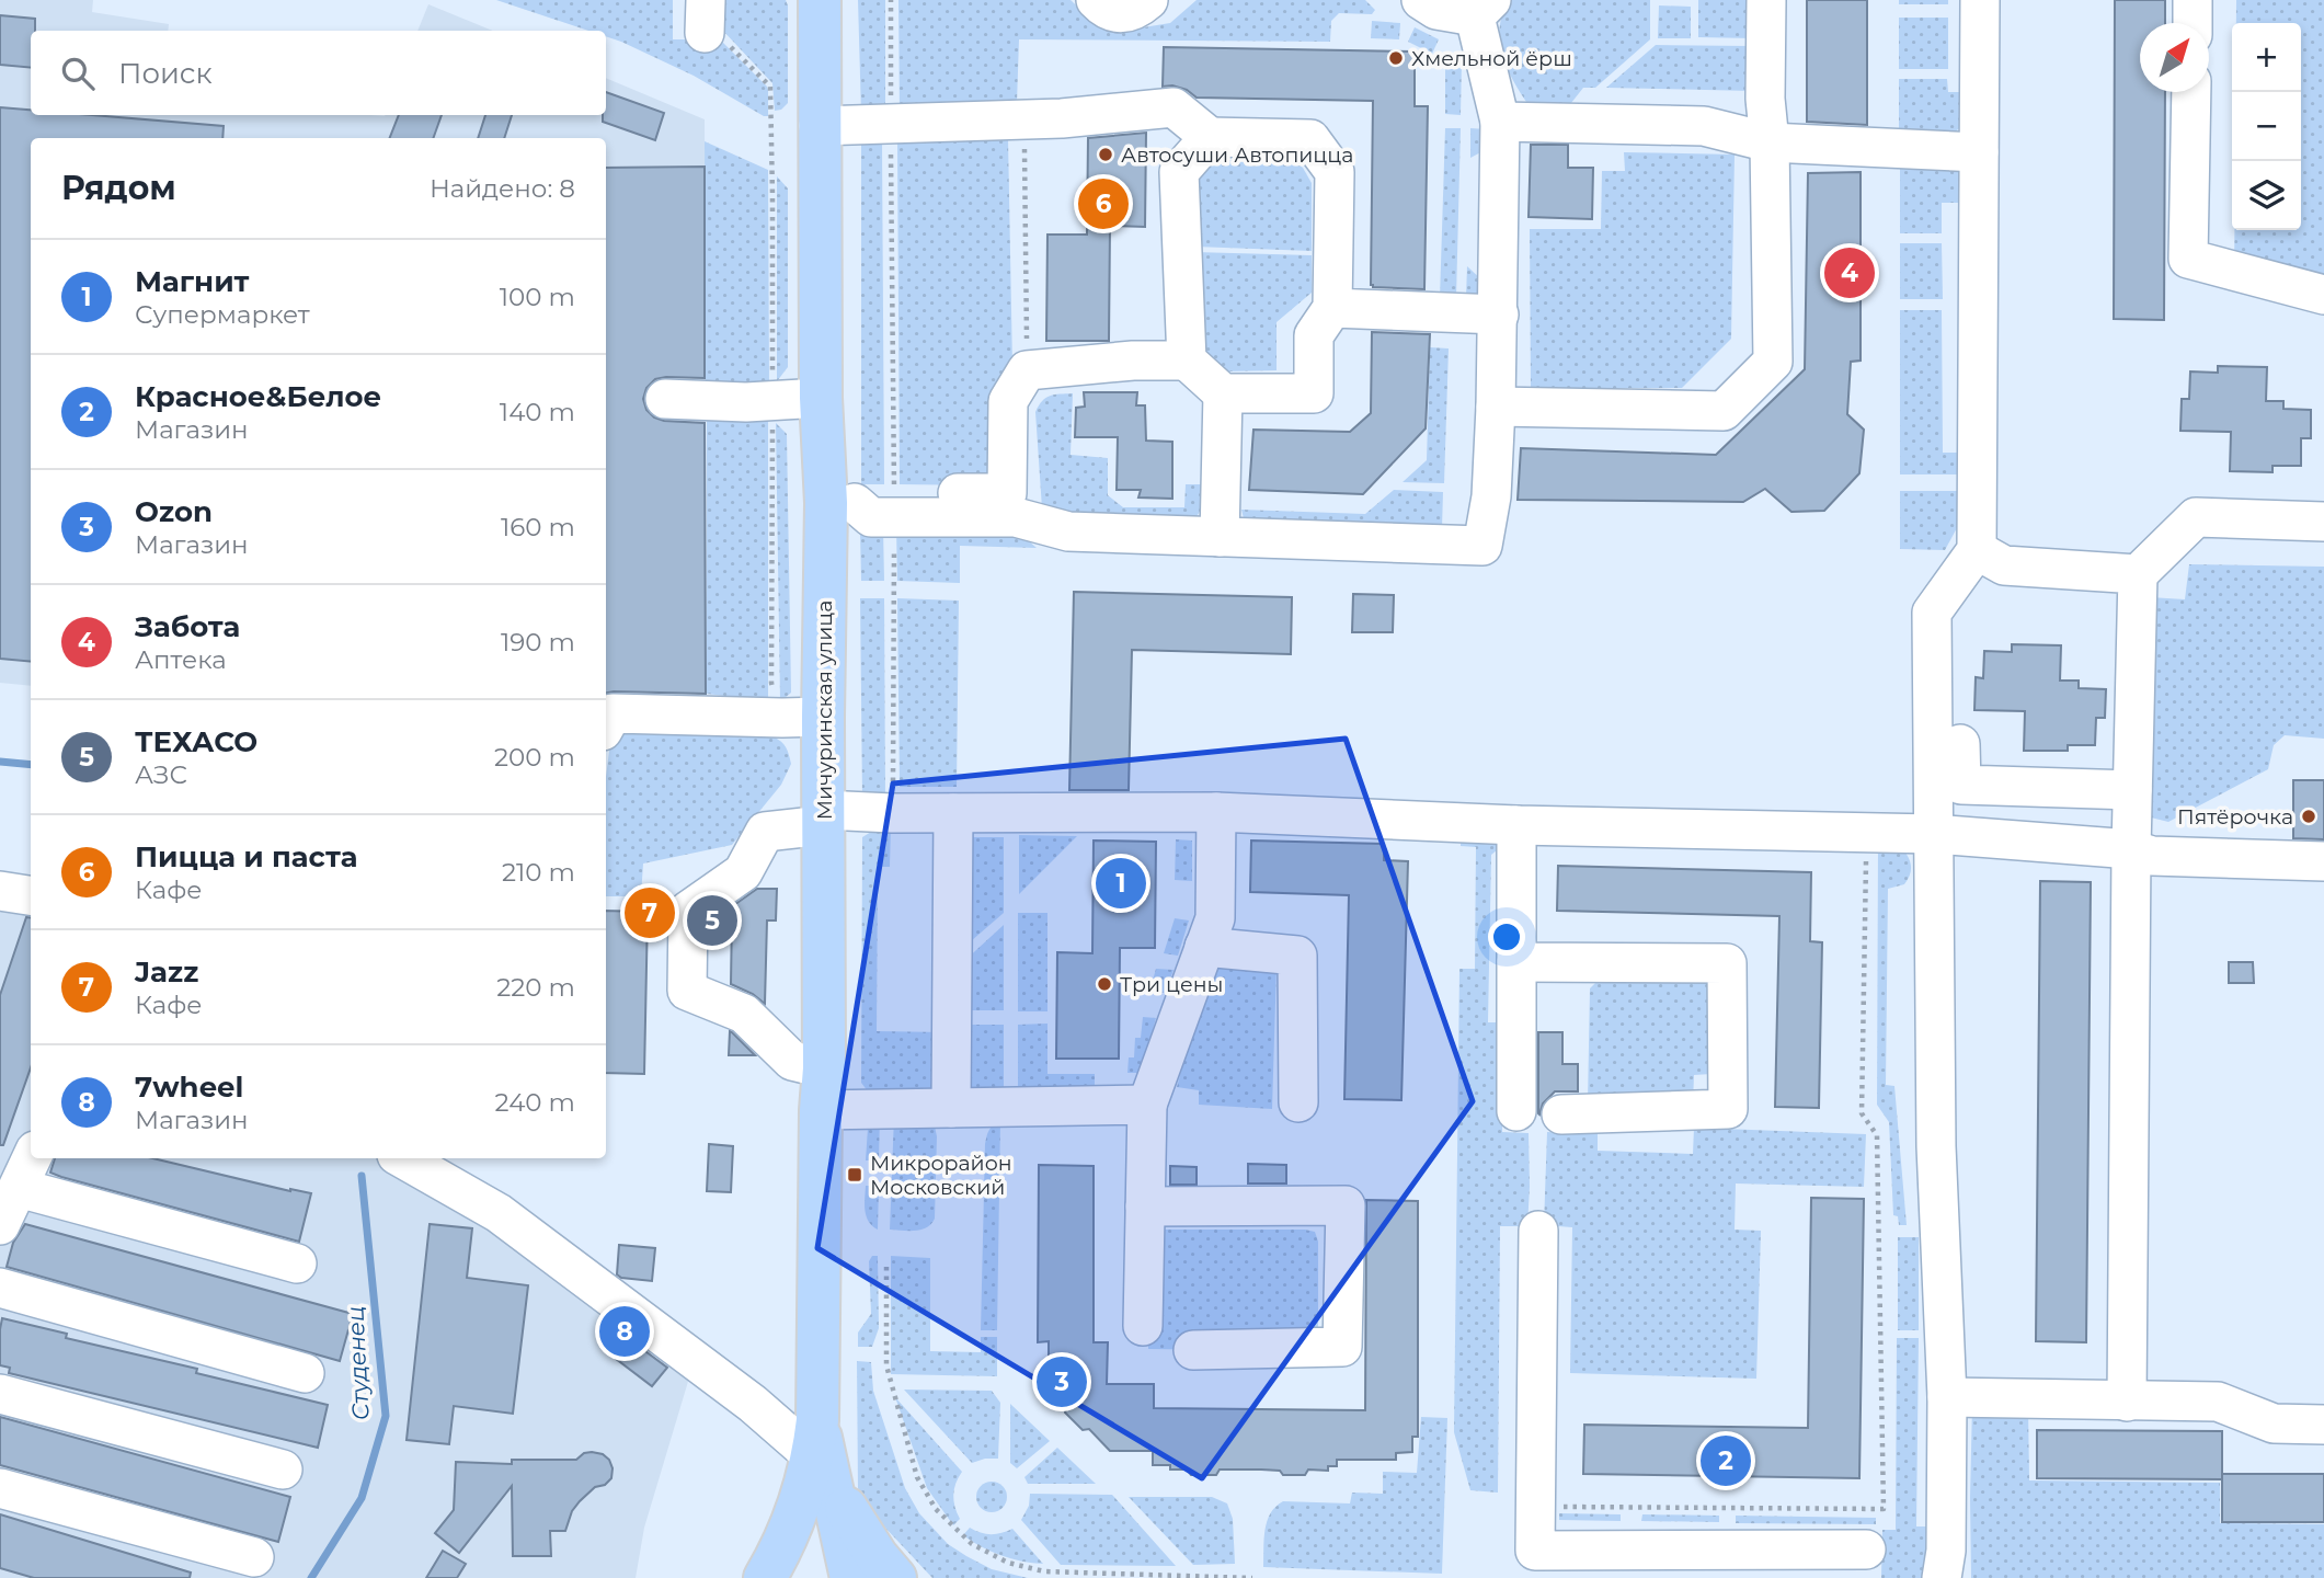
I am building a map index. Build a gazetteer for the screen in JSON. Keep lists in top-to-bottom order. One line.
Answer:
{"streets":{"main road":["Мичуринская улица"]},"water":["Студенец"],"places":{"other":["Хмельной ёрш","Автосуши Автопицца","Пятёрочка","Три цены"],"transit":["Микрорайон Московский"]},"north":"top right","page":{"map_buttons":["+","−"],"search":"Поиск","heading":["Рядом","Найдено: 8"],"pins":["6","4","1","7","5","8","3","2"],"list":[{"mark":"1","name":"Магнит","note":"Супермаркет","value":"100 m"},{"mark":"2","name":"Красное&Белое","note":"Магазин","value":"140 m"},{"mark":"3","name":"Ozon","note":"Магазин","value":"160 m"},{"mark":"4","name":"Забота","note":"Аптека","value":"190 m"},{"mark":"5","name":"ТЕХАСО","note":"АЗС","value":"200 m"},{"mark":"6","name":"Пицца и паста","note":"Кафе","value":"210 m"},{"mark":"7","name":"Jazz","note":"Кафе","value":"220 m"},{"mark":"8","name":"7wheel","note":"Магазин","value":"240 m"}]}}
